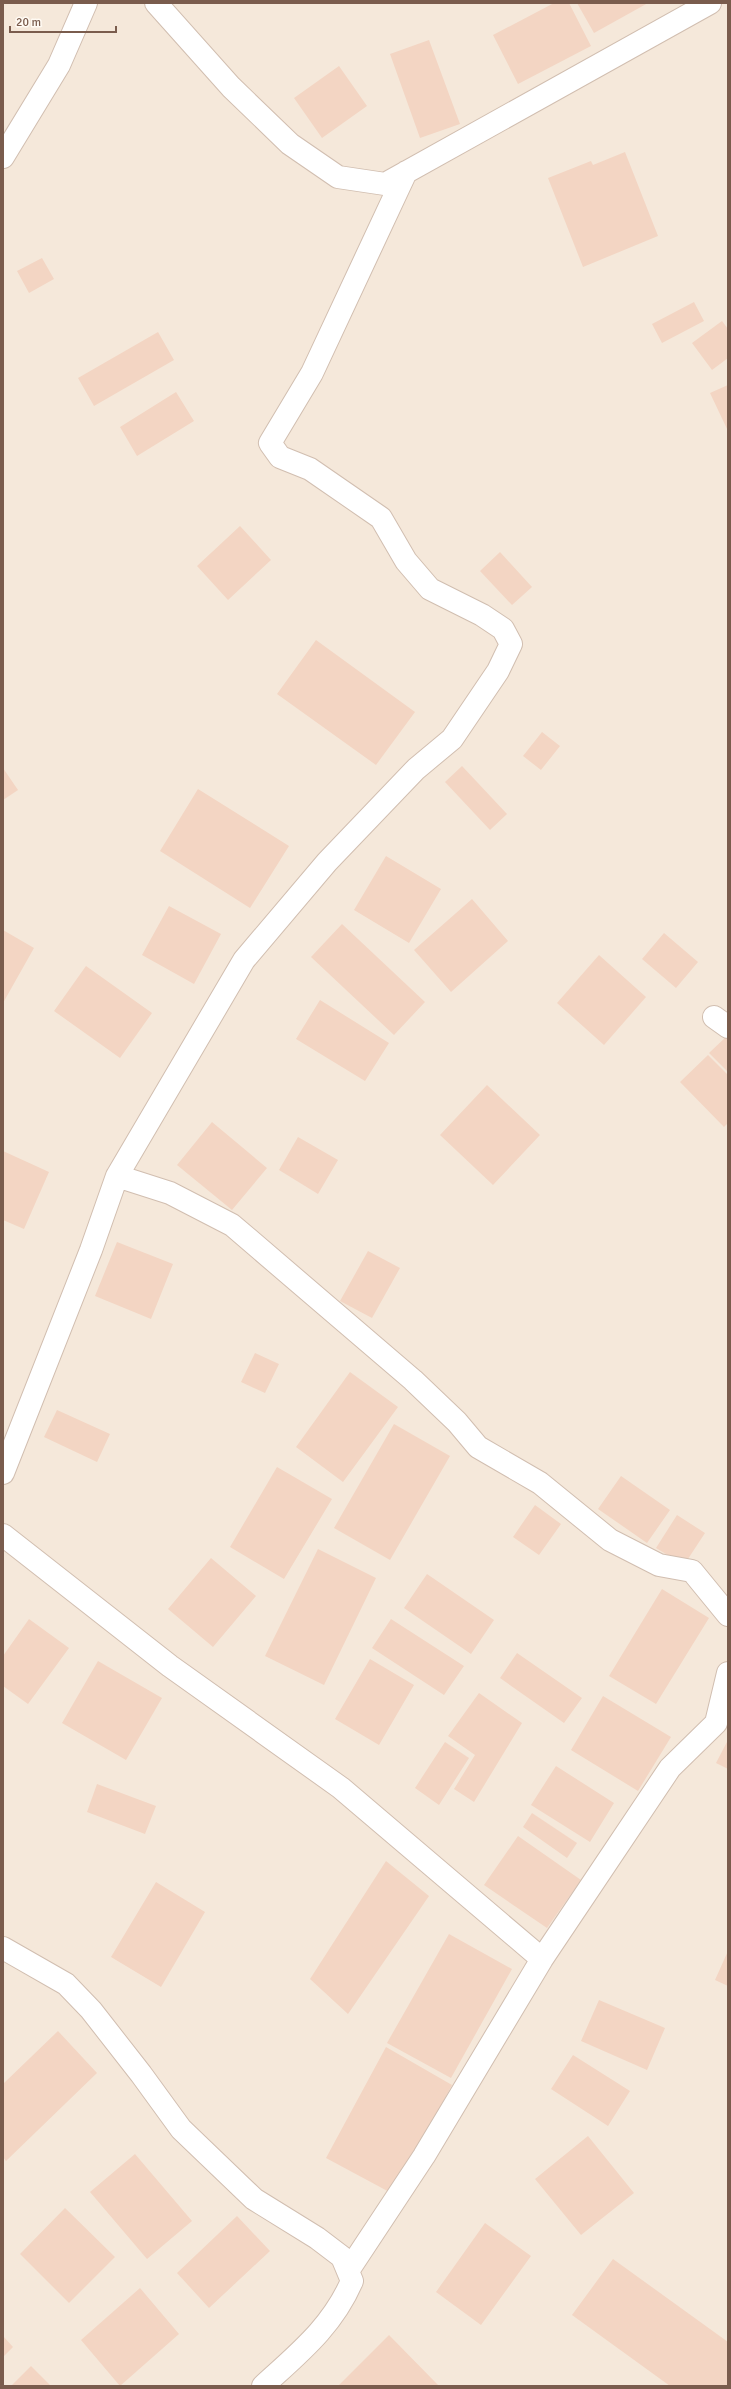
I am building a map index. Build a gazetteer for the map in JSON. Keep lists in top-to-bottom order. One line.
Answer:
{"scale_bar":"20 m"}
